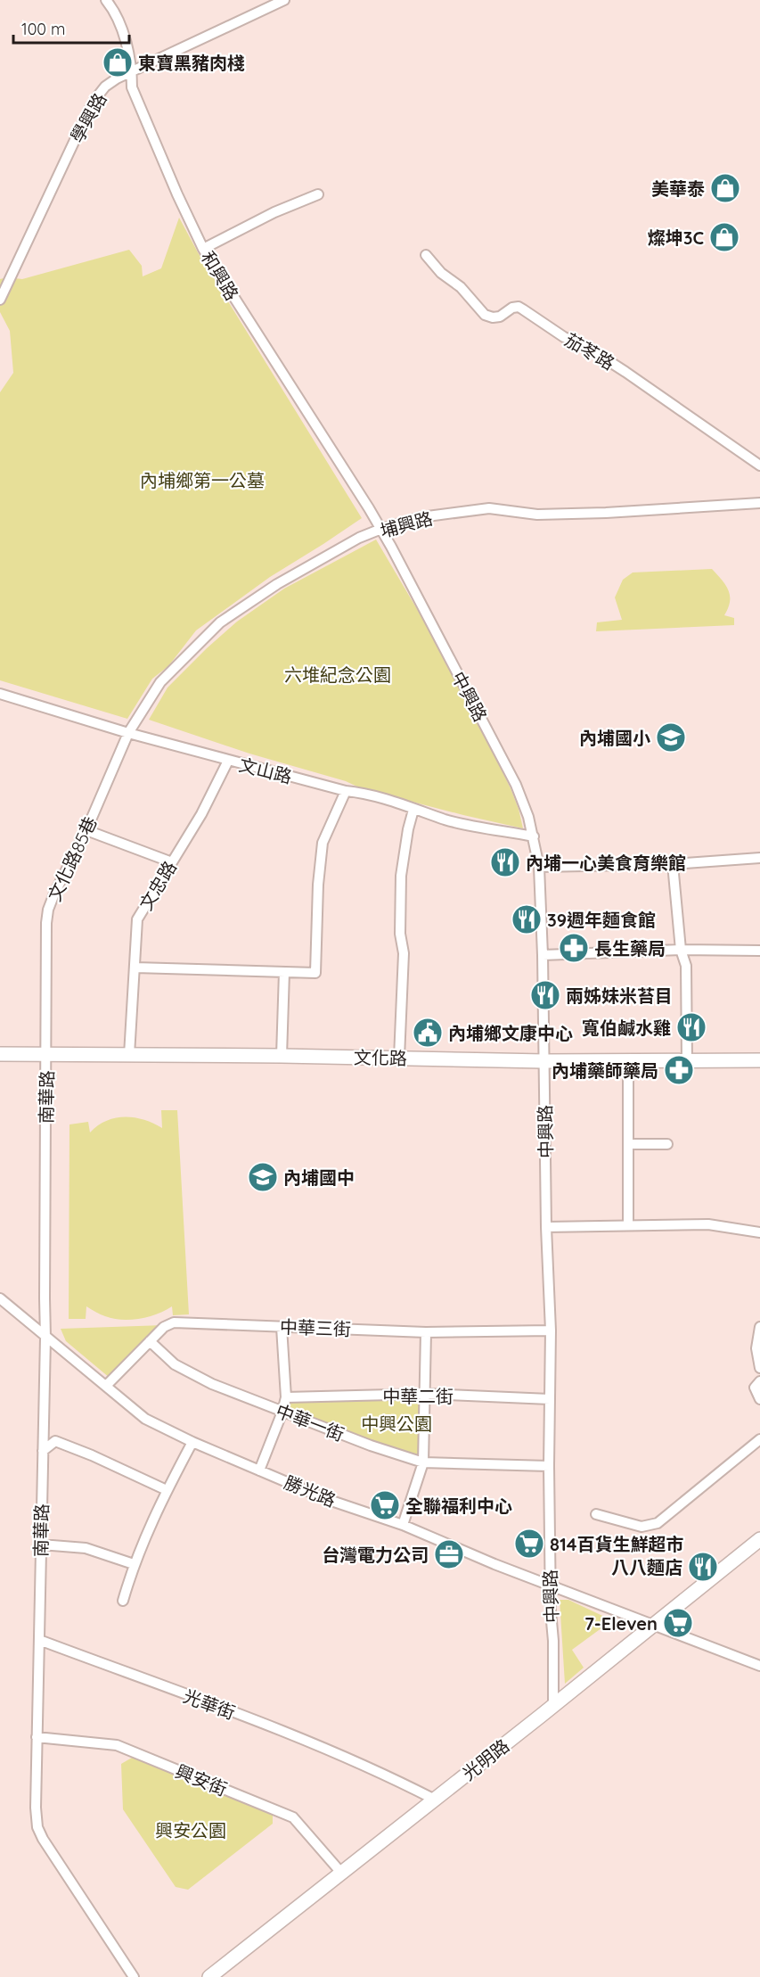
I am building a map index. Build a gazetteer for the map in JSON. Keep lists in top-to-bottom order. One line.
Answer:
{"streets":{"street":["學興路","和興路","茄苳路","埔興路","中興路","文山路","文化路85巷","文忠路","文化路","南華路","中華三街","中華二街","中華一街","勝光路","光華街","光明路","興安街"]},"crossings":[["學興路","和興路"],["和興路","埔興路"],["和興路","中興路"],["埔興路","中興路"],["埔興路","文山路"],["埔興路","文化路85巷"],["中興路","文山路"],["中興路","文化路"],["中興路","中華三街"],["中興路","中華二街"],["中興路","中華一街"],["中興路","勝光路"],["中興路","光明路"],["文山路","文化路85巷"],["文山路","文忠路"],["文化路85巷","文化路"],["文化路85巷","南華路"],["文忠路","文化路"],["文化路","南華路"],["南華路","勝光路"],["南華路","光華街"],["南華路","興安街"],["中華三街","中華一街"],["中華三街","勝光路"],["勝光路","光明路"],["光華街","光明路"],["光明路","興安街"]],"parks":["內埔鄉第一公墓","六堆紀念公園","中興公園","興安公園"],"places":{"shop":["東寶黑豬肉棧","美華泰","燦坤3C"],"school or university":["內埔國小","內埔國中"],"restaurant":["內埔一心美食育樂館","39週年麵食館","兩姊妹米苔目","寬伯鹹水雞","八八麵店"],"pharmacy":["長生藥局","內埔藥師藥局"],"public building":["內埔鄉文康中心"],"supermarket":["全聯福利中心","814百貨生鮮超市","7-Eleven"],"office":["台灣電力公司"]},"scale_bar":"100 m"}
